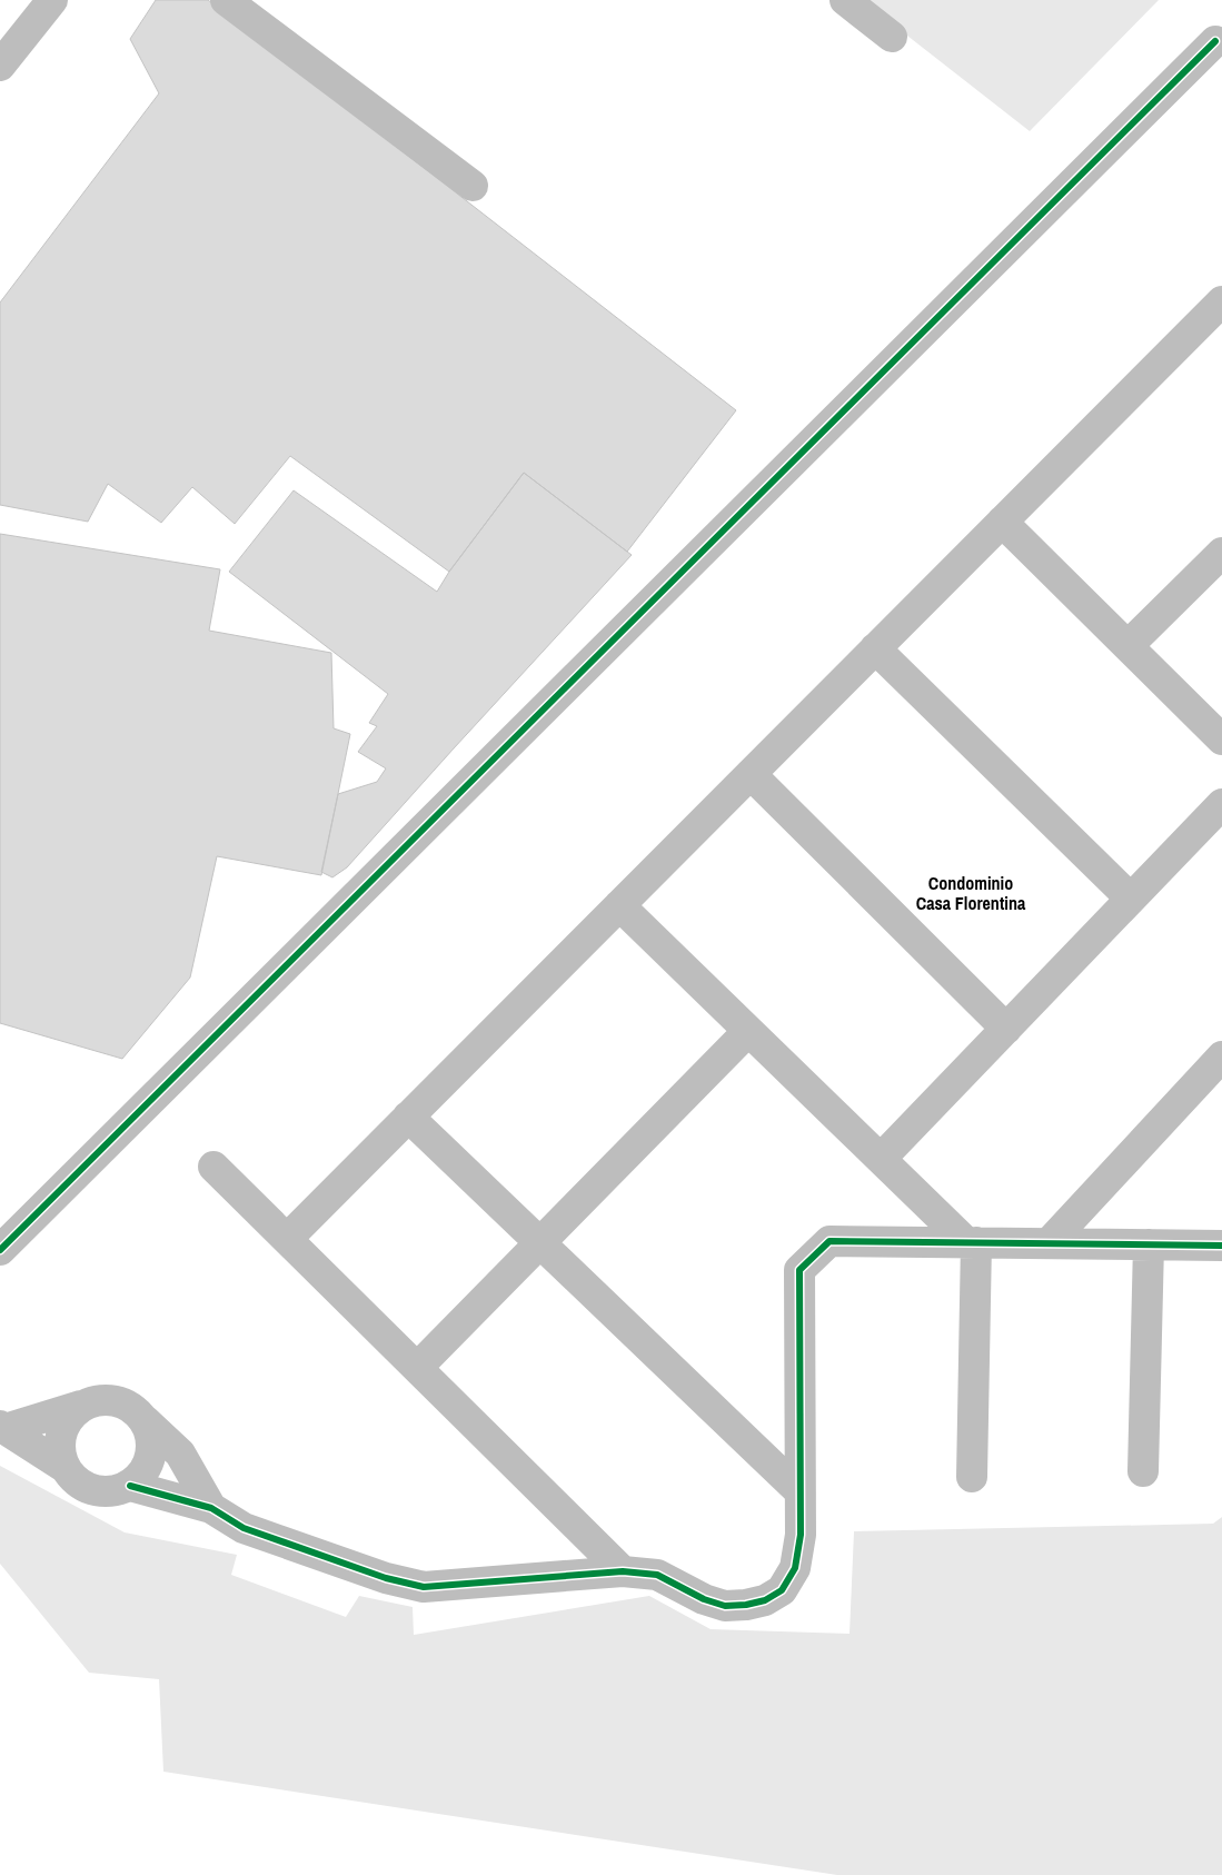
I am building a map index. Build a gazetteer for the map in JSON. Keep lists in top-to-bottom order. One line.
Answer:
{"districts":["Condominio Casa Florentina"]}
